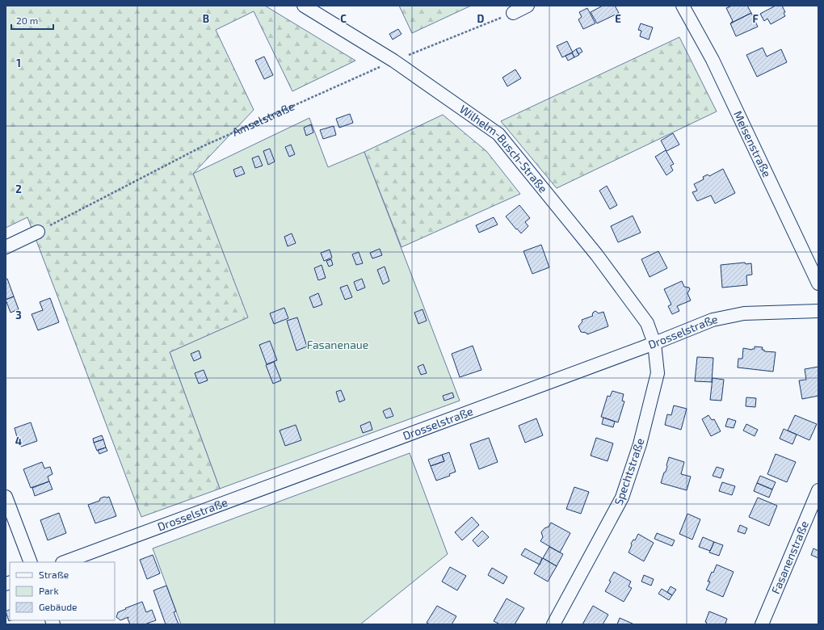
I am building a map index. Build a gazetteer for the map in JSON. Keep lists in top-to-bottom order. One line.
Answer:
{"streets":{"street":["Meisenstraße","Wilhelm-Busch-Straße","Drosselstraße","Spechtstraße","Fasanenstraße"],"path":["Amselstraße"]},"crossings":[["Amselstraße","Wilhelm-Busch-Straße"],["Wilhelm-Busch-Straße","Drosselstraße"],["Wilhelm-Busch-Straße","Spechtstraße"],["Drosselstraße","Spechtstraße"]],"parks":["Fasanenaue"],"legend":["Straße","Park","Gebäude"],"scale_bar":"20 m","grid":{"columns":["B","C","D","E","F"],"rows":["1","2","3","4"]}}
